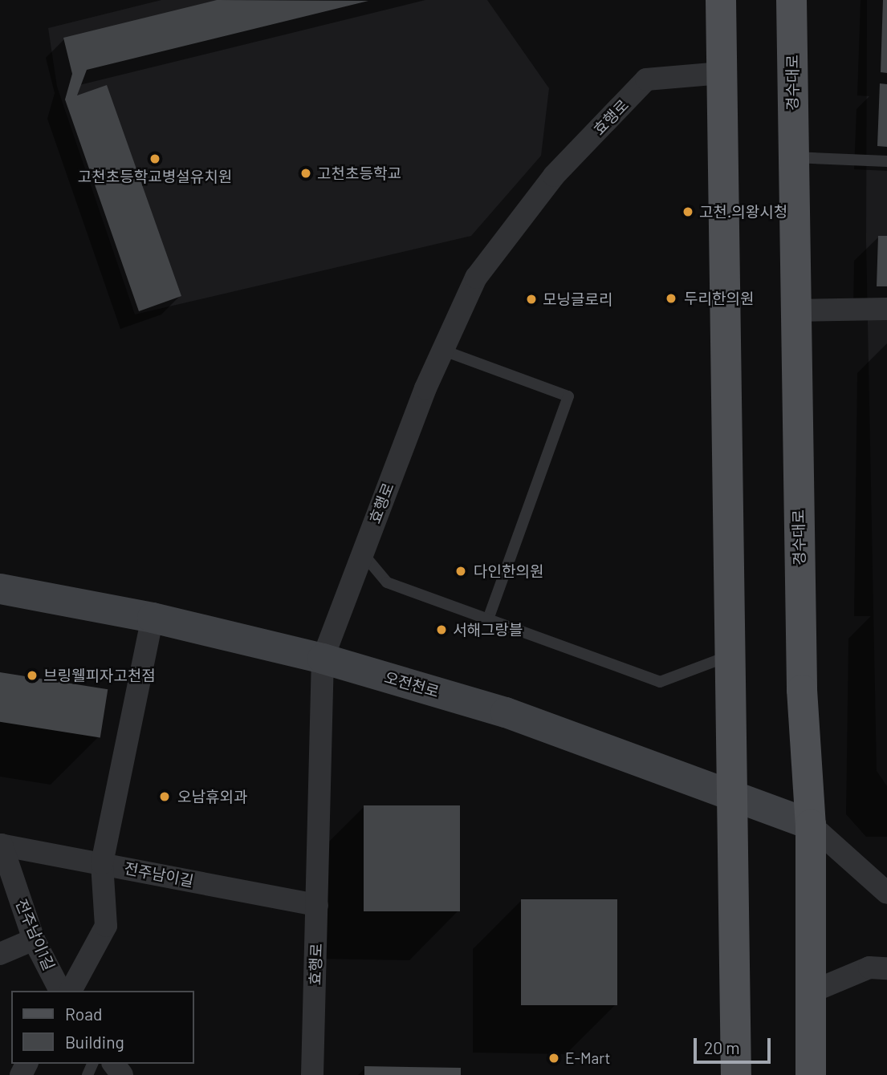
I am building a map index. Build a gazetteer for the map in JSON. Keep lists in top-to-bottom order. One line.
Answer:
{"streets":{"main road":["경수대로"],"street":["효행로","오전천로","전주남이길","전주남이1길"]},"crossings":[["경수대로","오전천로"],["효행로","오전천로"],["효행로","전주남이길"],["전주남이길","전주남이1길"]],"places":["고천초등학교병설유치원","고천초등학교","고천.의왕시청","두리한의원","모닝글로리","다인한의원","서해그랑블","브링웰피자고천점","오남휴외과","E-Mart"],"legend":["Road","Building"],"scale_bar":"20 m"}
